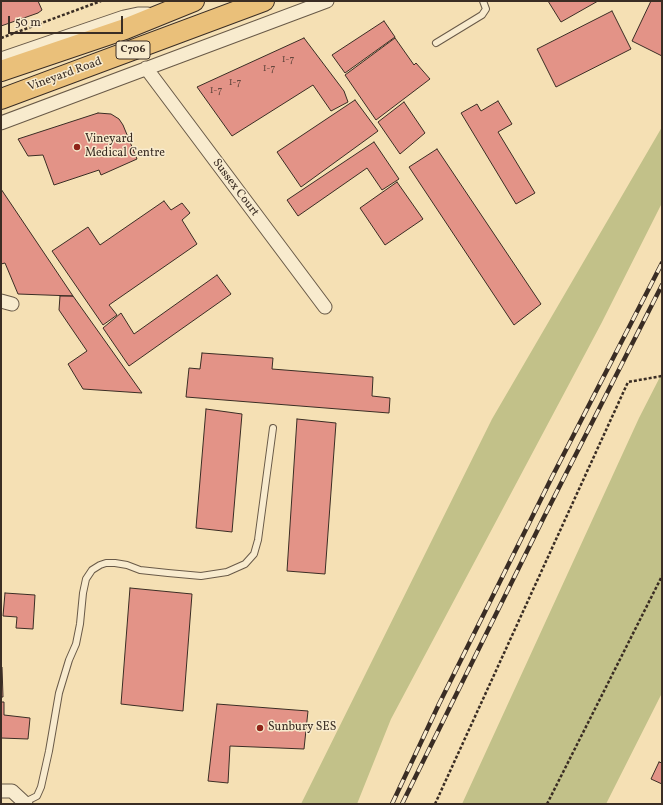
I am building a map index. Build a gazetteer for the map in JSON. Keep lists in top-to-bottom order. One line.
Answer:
{"streets":{"main road":["C706","Vineyard Road"],"street":["Sussex Court"]},"places":["Vineyard Medical Centre","Sunbury SES"],"house_numbers":["1-7","1-7","1-7","1-7"],"scale_bar":"50 m"}
